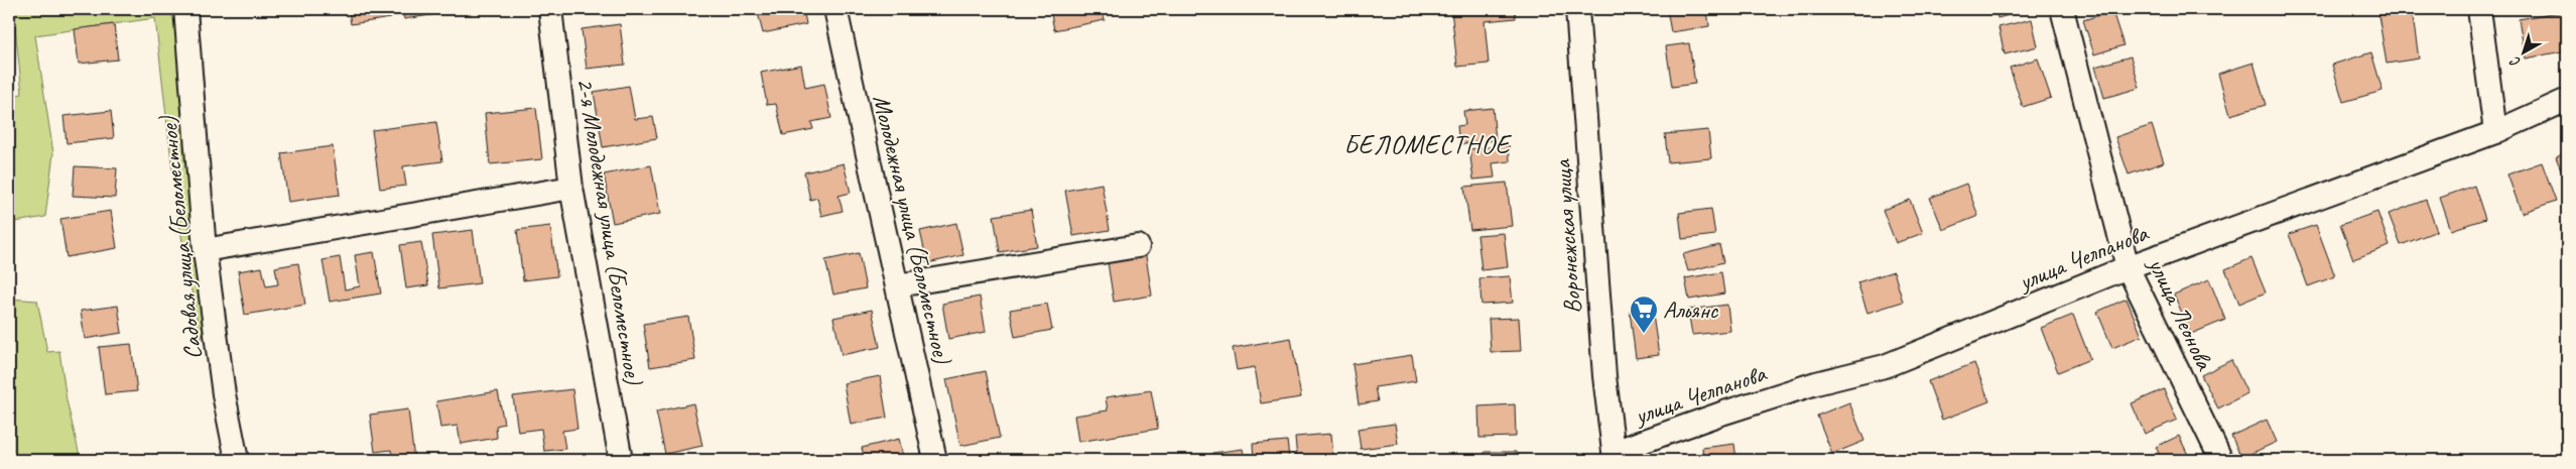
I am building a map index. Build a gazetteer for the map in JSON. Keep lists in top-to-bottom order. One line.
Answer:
{"streets":{"street":["Молодежная улица (Беломестное)","2-я Молодежная улица (Беломестное)","Воронежская улица","Садовая улица (Беломестное)","улица Челпанова","улица Леонова"]},"crossings":[["Воронежская улица","улица Челпанова"],["улица Челпанова","улица Леонова"]],"districts":["БЕЛОМЕСТНОЕ"],"places":{"supermarket":["Альянс"]},"north":"bottom left"}
